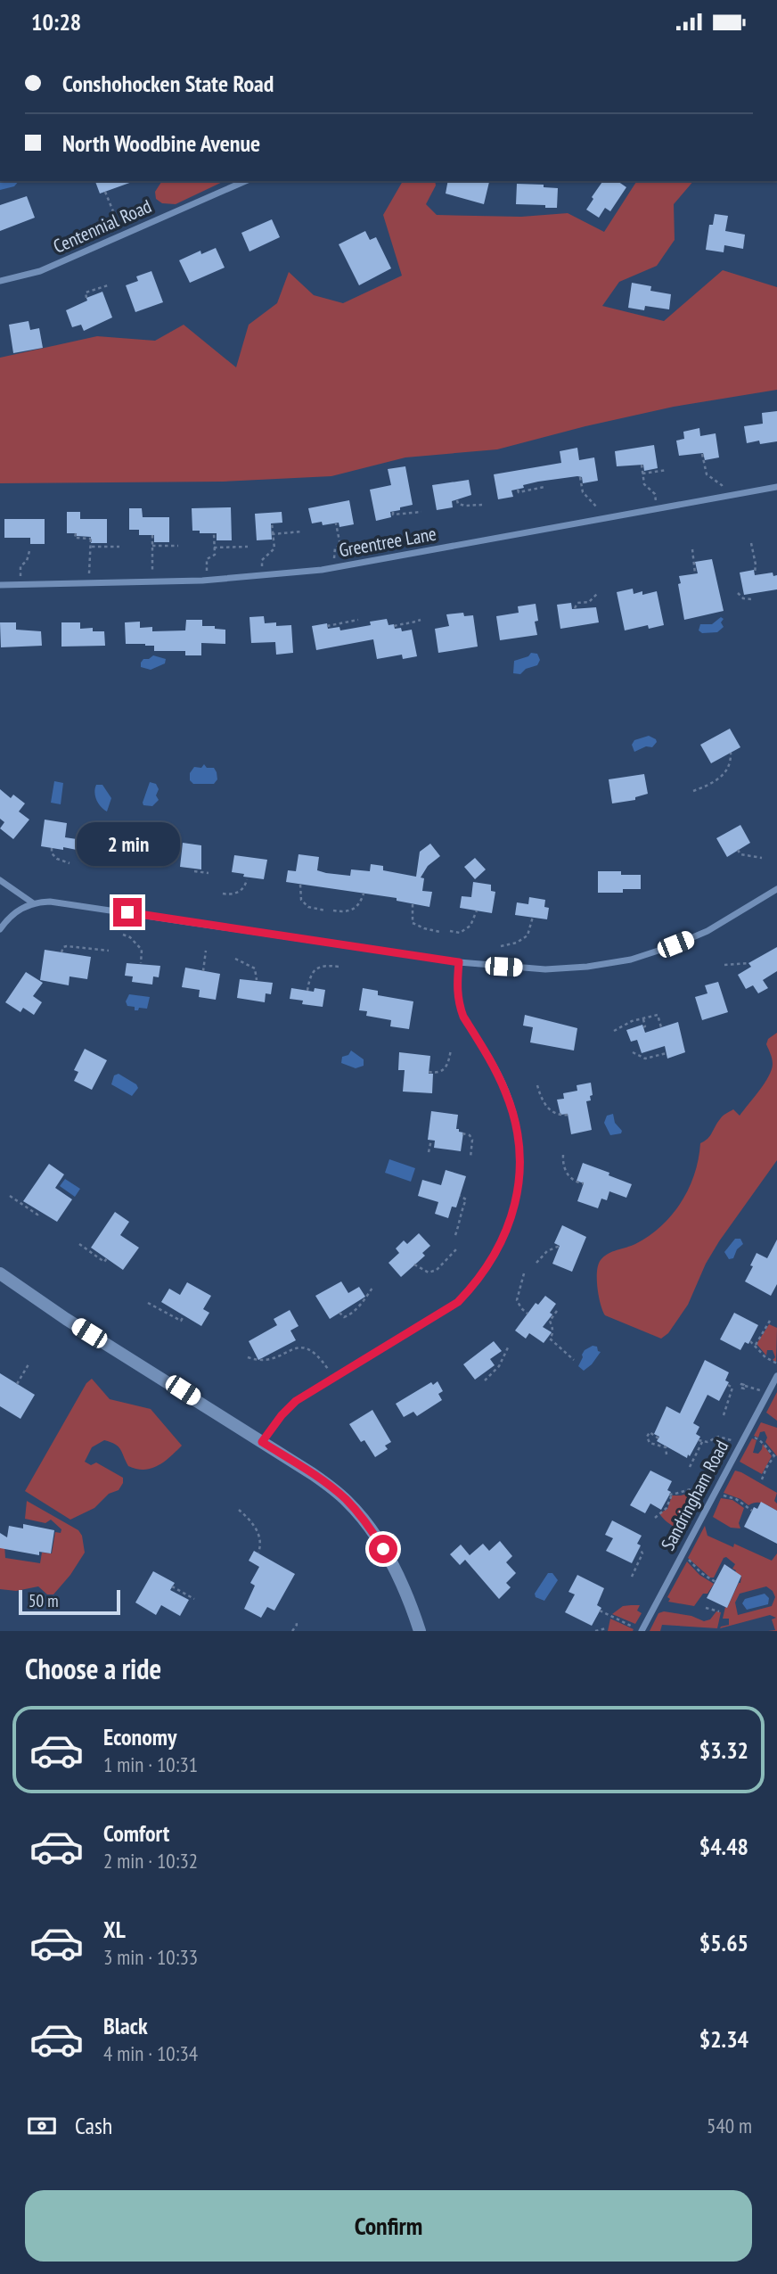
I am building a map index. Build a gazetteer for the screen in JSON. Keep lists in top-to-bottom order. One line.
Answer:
{"streets":{"street":["Centennial Road","Greentree Lane","Sandringham Road"]},"scale_bar":"50 m","page":{"status":"10:28","banner":["Conshohocken State Road","North Woodbine Avenue"],"bubble":"2 min","scale":"50 m","heading":"Choose a ride","list":[{"name":"Economy","note":"1 min · 10:31","value":"$3.32"},{"name":"Comfort","note":"2 min · 10:32","value":"$4.48"},{"name":"XL","note":"3 min · 10:33","value":"$5.65"},{"name":"Black","note":"4 min · 10:34","value":"$2.34"}],"pay":["Cash","540 m"],"buttons":"Confirm"}}
